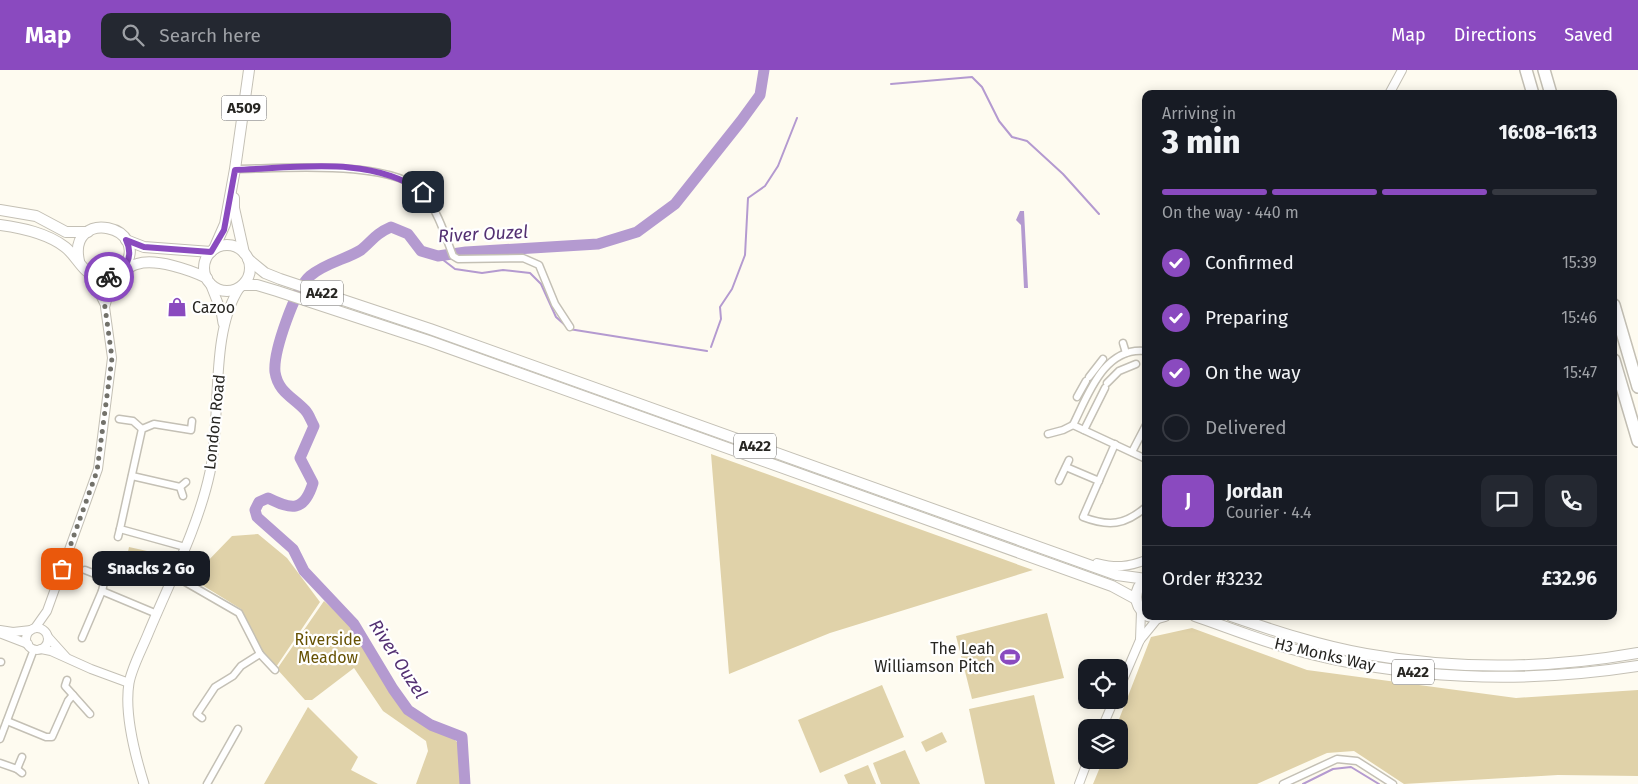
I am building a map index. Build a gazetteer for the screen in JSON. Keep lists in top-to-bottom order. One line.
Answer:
{"streets":{"main road":["A509","A422","London Road","H3 Monks Way"]},"crossings":[["A509","A422"],["A509","London Road"],["A422","London Road"]],"water":["River Ouzel"],"parks":["Riverside Meadow"],"places":{"shop":["Cazoo"],"other":["Snacks 2 Go"],"sports":["The Leah Williamson Pitch"]},"page":{"header":"Map","search":"Search here","nav":["Map","Directions","Saved"],"heading":["3 min","Arriving in","16:08–16:13"],"panel":["Jordan","Courier · 4.4","Order #3232","£32.96"],"bar":"On the way · 440 m","list":[["Confirmed","15:39"],["Preparing","15:46"],["On the way","15:47"],"Delivered"],"round":"J","bubble":"Snacks 2 Go"}}
